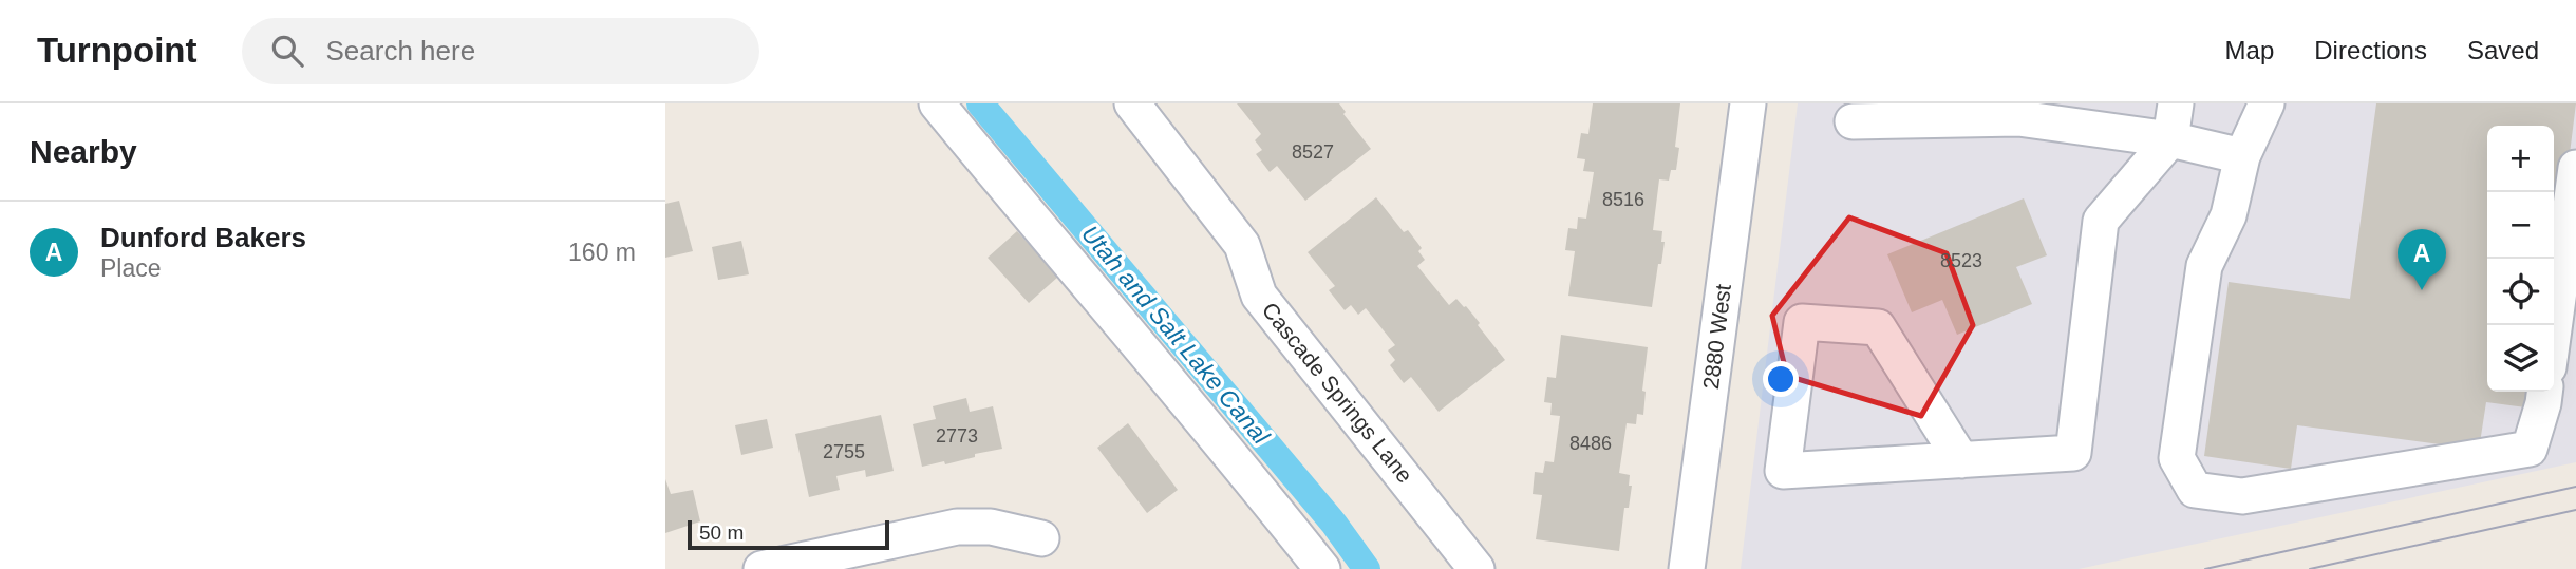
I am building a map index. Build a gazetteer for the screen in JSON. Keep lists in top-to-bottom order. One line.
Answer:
{"streets":{"street":["2880 West","Cascade Springs Lane"]},"water":["Utah and Salt Lake Canal"],"house_numbers":["8527","8516","8523","2773","8486","2755"],"scale_bar":"50 m","page":{"header":"Turnpoint","search":"Search here","nav":["Map","Directions","Saved"],"heading":"Nearby","map_buttons":["+","−"],"list":[{"mark":"A","name":"Dunford Bakers","note":"Place","value":"160 m"}],"pins":"A","scale":"50 m"}}
